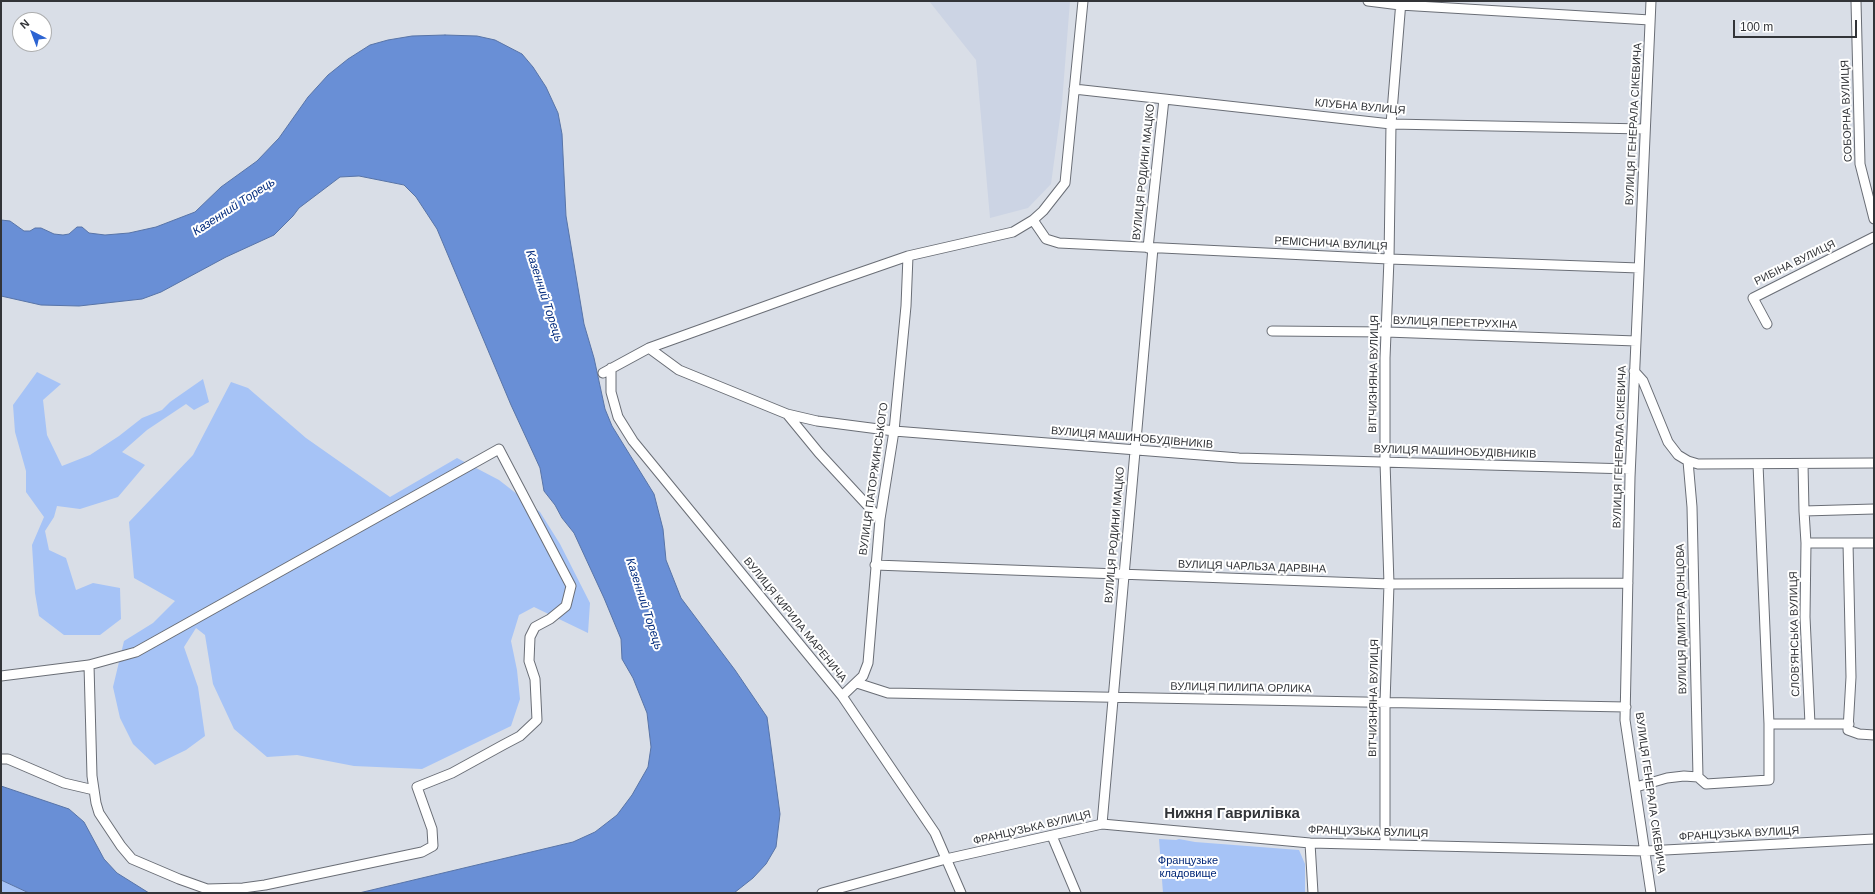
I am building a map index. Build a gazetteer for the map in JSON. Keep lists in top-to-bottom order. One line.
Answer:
{"streets":{"street":["КЛУБНА ВУЛИЦЯ","СОБОРНА ВУЛИЦЯ","ВУЛИЦЯ ГЕНЕРАЛА СІКЕВИЧА","ВУЛИЦЯ РОДИНИ МАЦКО","РЕМІСНИЧА ВУЛИЦЯ","РИБІНА ВУЛИЦЯ","ВУЛИЦЯ ПЕРЕТРУХІНА","ВІТЧИЗНЯНА ВУЛИЦЯ","ВУЛИЦЯ МАШИНОБУДІВНИКІВ","ВУЛИЦЯ ПАТОРЖИНСЬКОГО","ВУЛИЦЯ ЧАРЛЬЗА ДАРВІНА","ВУЛИЦЯ ДМИТРА ДОНЦОВА","ВУЛИЦЯ КИРИЛА МАРЕНИЧА","СЛОВ'ЯНСЬКА ВУЛИЦЯ","ВУЛИЦЯ ПИЛИПА ОРЛИКА","ФРАНЦУЗЬКА ВУЛИЦЯ"]},"crossings":[["КЛУБНА ВУЛИЦЯ","ВУЛИЦЯ ГЕНЕРАЛА СІКЕВИЧА"],["КЛУБНА ВУЛИЦЯ","ВУЛИЦЯ РОДИНИ МАЦКО"],["КЛУБНА ВУЛИЦЯ","ВІТЧИЗНЯНА ВУЛИЦЯ"],["ВУЛИЦЯ ГЕНЕРАЛА СІКЕВИЧА","РЕМІСНИЧА ВУЛИЦЯ"],["ВУЛИЦЯ ГЕНЕРАЛА СІКЕВИЧА","ВУЛИЦЯ ПЕРЕТРУХІНА"],["ВУЛИЦЯ ГЕНЕРАЛА СІКЕВИЧА","ВУЛИЦЯ МАШИНОБУДІВНИКІВ"],["ВУЛИЦЯ ГЕНЕРАЛА СІКЕВИЧА","ВУЛИЦЯ ЧАРЛЬЗА ДАРВІНА"],["ВУЛИЦЯ ГЕНЕРАЛА СІКЕВИЧА","ВУЛИЦЯ ПИЛИПА ОРЛИКА"],["ВУЛИЦЯ ГЕНЕРАЛА СІКЕВИЧА","ФРАНЦУЗЬКА ВУЛИЦЯ"],["ВУЛИЦЯ РОДИНИ МАЦКО","РЕМІСНИЧА ВУЛИЦЯ"],["ВУЛИЦЯ РОДИНИ МАЦКО","ВУЛИЦЯ МАШИНОБУДІВНИКІВ"],["ВУЛИЦЯ РОДИНИ МАЦКО","ВУЛИЦЯ ЧАРЛЬЗА ДАРВІНА"],["ВУЛИЦЯ РОДИНИ МАЦКО","ВУЛИЦЯ ПИЛИПА ОРЛИКА"],["ВУЛИЦЯ РОДИНИ МАЦКО","ФРАНЦУЗЬКА ВУЛИЦЯ"],["РЕМІСНИЧА ВУЛИЦЯ","ВІТЧИЗНЯНА ВУЛИЦЯ"],["ВУЛИЦЯ ПЕРЕТРУХІНА","ВІТЧИЗНЯНА ВУЛИЦЯ"],["ВІТЧИЗНЯНА ВУЛИЦЯ","ВУЛИЦЯ МАШИНОБУДІВНИКІВ"],["ВІТЧИЗНЯНА ВУЛИЦЯ","ВУЛИЦЯ ЧАРЛЬЗА ДАРВІНА"],["ВІТЧИЗНЯНА ВУЛИЦЯ","ВУЛИЦЯ ПИЛИПА ОРЛИКА"],["ВІТЧИЗНЯНА ВУЛИЦЯ","ФРАНЦУЗЬКА ВУЛИЦЯ"],["ВУЛИЦЯ МАШИНОБУДІВНИКІВ","ВУЛИЦЯ ПАТОРЖИНСЬКОГО"],["ВУЛИЦЯ ПАТОРЖИНСЬКОГО","ВУЛИЦЯ ЧАРЛЬЗА ДАРВІНА"],["ВУЛИЦЯ ПАТОРЖИНСЬКОГО","ВУЛИЦЯ КИРИЛА МАРЕНИЧА"],["ВУЛИЦЯ ПАТОРЖИНСЬКОГО","ВУЛИЦЯ ПИЛИПА ОРЛИКА"],["ВУЛИЦЯ КИРИЛА МАРЕНИЧА","ФРАНЦУЗЬКА ВУЛИЦЯ"]],"districts":["Нижня Гаврилівка"],"water":["Казенний Торець"],"parks":["Французьке кладовище"],"scale_bar":"100 m","north":"top left"}
